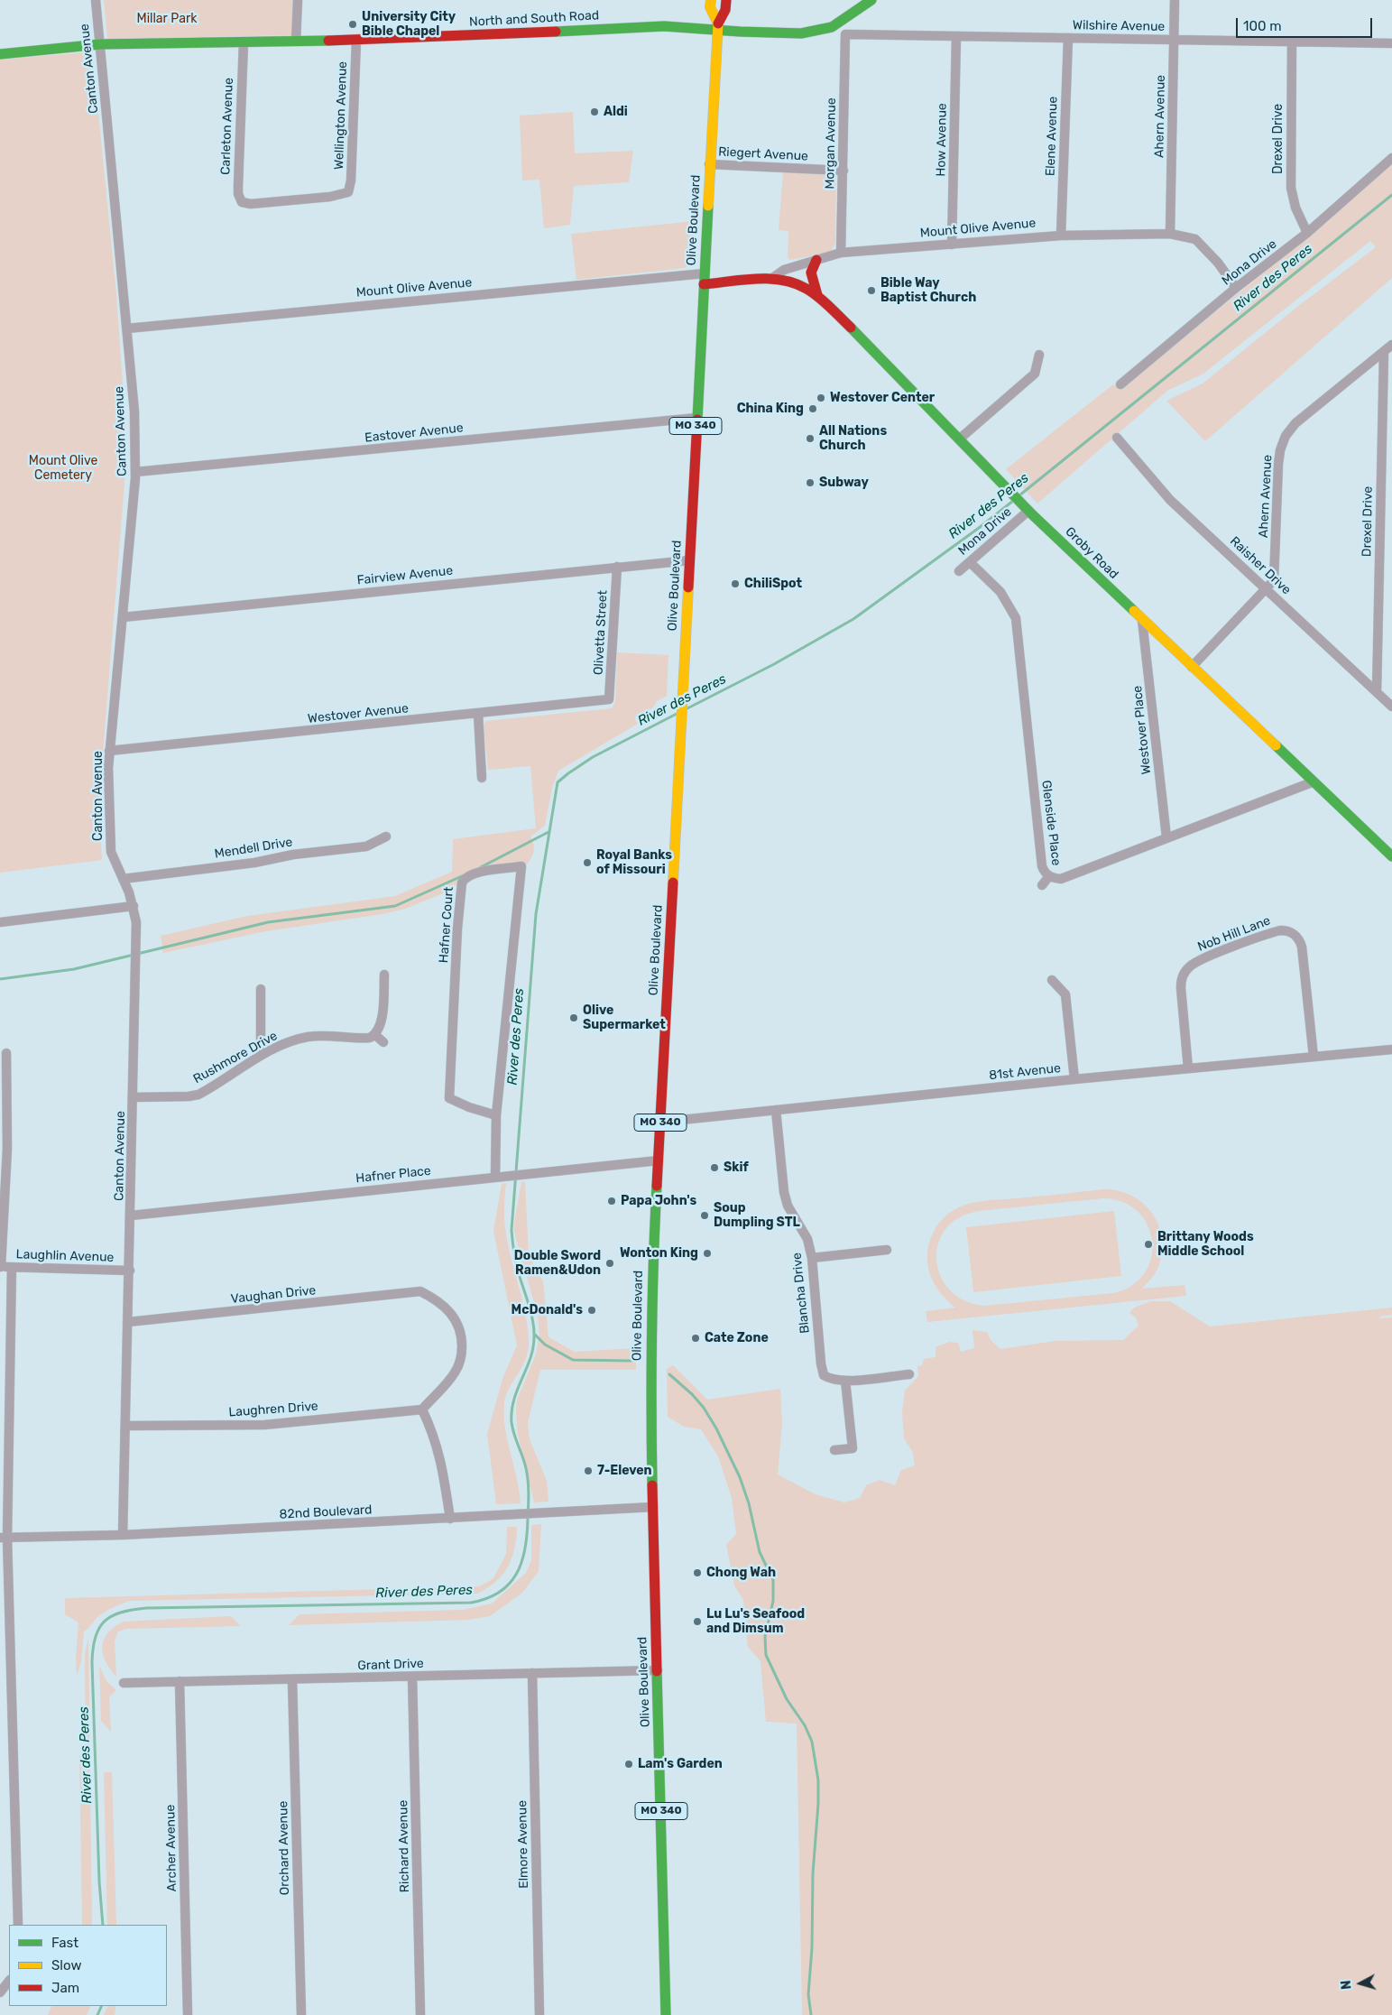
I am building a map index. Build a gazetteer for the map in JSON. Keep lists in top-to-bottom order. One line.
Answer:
{"streets":{"main road":["North and South Road","Olive Boulevard","Mount Olive Avenue","MO 340","Groby Road"],"street":["Wilshire Avenue","Canton Avenue","Wellington Avenue","Ahern Avenue","Carleton Avenue","Elene Avenue","Drexel Drive","How Avenue","Morgan Avenue","Riegert Avenue","Mona Drive","Eastover Avenue","Raisher Drive","Fairview Avenue","Olivetta Street","Westover Avenue","Westover Place","Glenside Place","Mendell Drive","Hafner Court","Nob Hill Lane","Rushmore Drive","81st Avenue","Hafner Place","Laughlin Avenue","Blancha Drive","Vaughan Drive","Laughren Drive","82nd Boulevard","Grant Drive","Elmore Avenue","Richard Avenue","Archer Avenue","Orchard Avenue"]},"crossings":[["North and South Road","Canton Avenue"],["North and South Road","Wellington Avenue"],["North and South Road","Carleton Avenue"],["North and South Road","Olive Boulevard"],["Wilshire Avenue","Ahern Avenue"],["Wilshire Avenue","Elene Avenue"],["Wilshire Avenue","Drexel Drive"],["Wilshire Avenue","How Avenue"],["Wilshire Avenue","Morgan Avenue"],["Canton Avenue","Mount Olive Avenue"],["Canton Avenue","Eastover Avenue"],["Canton Avenue","Fairview Avenue"],["Canton Avenue","Westover Avenue"],["Canton Avenue","Mendell Drive"],["Canton Avenue","Rushmore Drive"],["Canton Avenue","Hafner Place"],["Canton Avenue","Laughlin Avenue"],["Canton Avenue","Vaughan Drive"],["Canton Avenue","Laughren Drive"],["Canton Avenue","82nd Boulevard"],["Wellington Avenue","Carleton Avenue"],["Ahern Avenue","Drexel Drive"],["Ahern Avenue","Mount Olive Avenue"],["Ahern Avenue","Groby Road"],["Ahern Avenue","Raisher Drive"],["Elene Avenue","Mount Olive Avenue"],["Drexel Drive","Mona Drive"],["Drexel Drive","Raisher Drive"],["How Avenue","Mount Olive Avenue"],["Morgan Avenue","Riegert Avenue"],["Morgan Avenue","Mount Olive Avenue"],["Riegert Avenue","Olive Boulevard"],["Olive Boulevard","Mount Olive Avenue"],["Olive Boulevard","Eastover Avenue"],["Olive Boulevard","Fairview Avenue"],["Olive Boulevard","81st Avenue"],["Olive Boulevard","Hafner Place"],["Olive Boulevard","82nd Boulevard"],["Olive Boulevard","Grant Drive"],["Mount Olive Avenue","Mona Drive"],["Mount Olive Avenue","Groby Road"],["Mona Drive","Groby Road"],["Mona Drive","Glenside Place"],["Groby Road","Westover Place"],["Groby Road","Glenside Place"],["Fairview Avenue","Olivetta Street"],["Olivetta Street","Westover Avenue"],["Westover Place","Glenside Place"],["Hafner Court","Hafner Place"],["Nob Hill Lane","81st Avenue"],["81st Avenue","Blancha Drive"],["Vaughan Drive","Laughren Drive"],["Grant Drive","Elmore Avenue"],["Grant Drive","Richard Avenue"],["Grant Drive","Archer Avenue"],["Grant Drive","Orchard Avenue"]],"water":["River des Peres"],"parks":["Millar Park","Mount Olive Cemetery"],"places":["University City Bible Chapel","Aldi","Bible Way Baptist Church","Westover Center","China King","All Nations Church","Subway","ChiliSpot","Royal Banks of Missouri","Olive Supermarket","Skif","Papa John's","Soup Dumpling STL","Brittany Woods Middle School","Wonton King","Double Sword Ramen&Udon","McDonald's","Cate Zone","7-Eleven","Chong Wah","Lu Lu's Seafood and Dimsum","Lam's Garden"],"legend":["Fast","Slow","Jam"],"scale_bar":"100 m","north":"left"}
